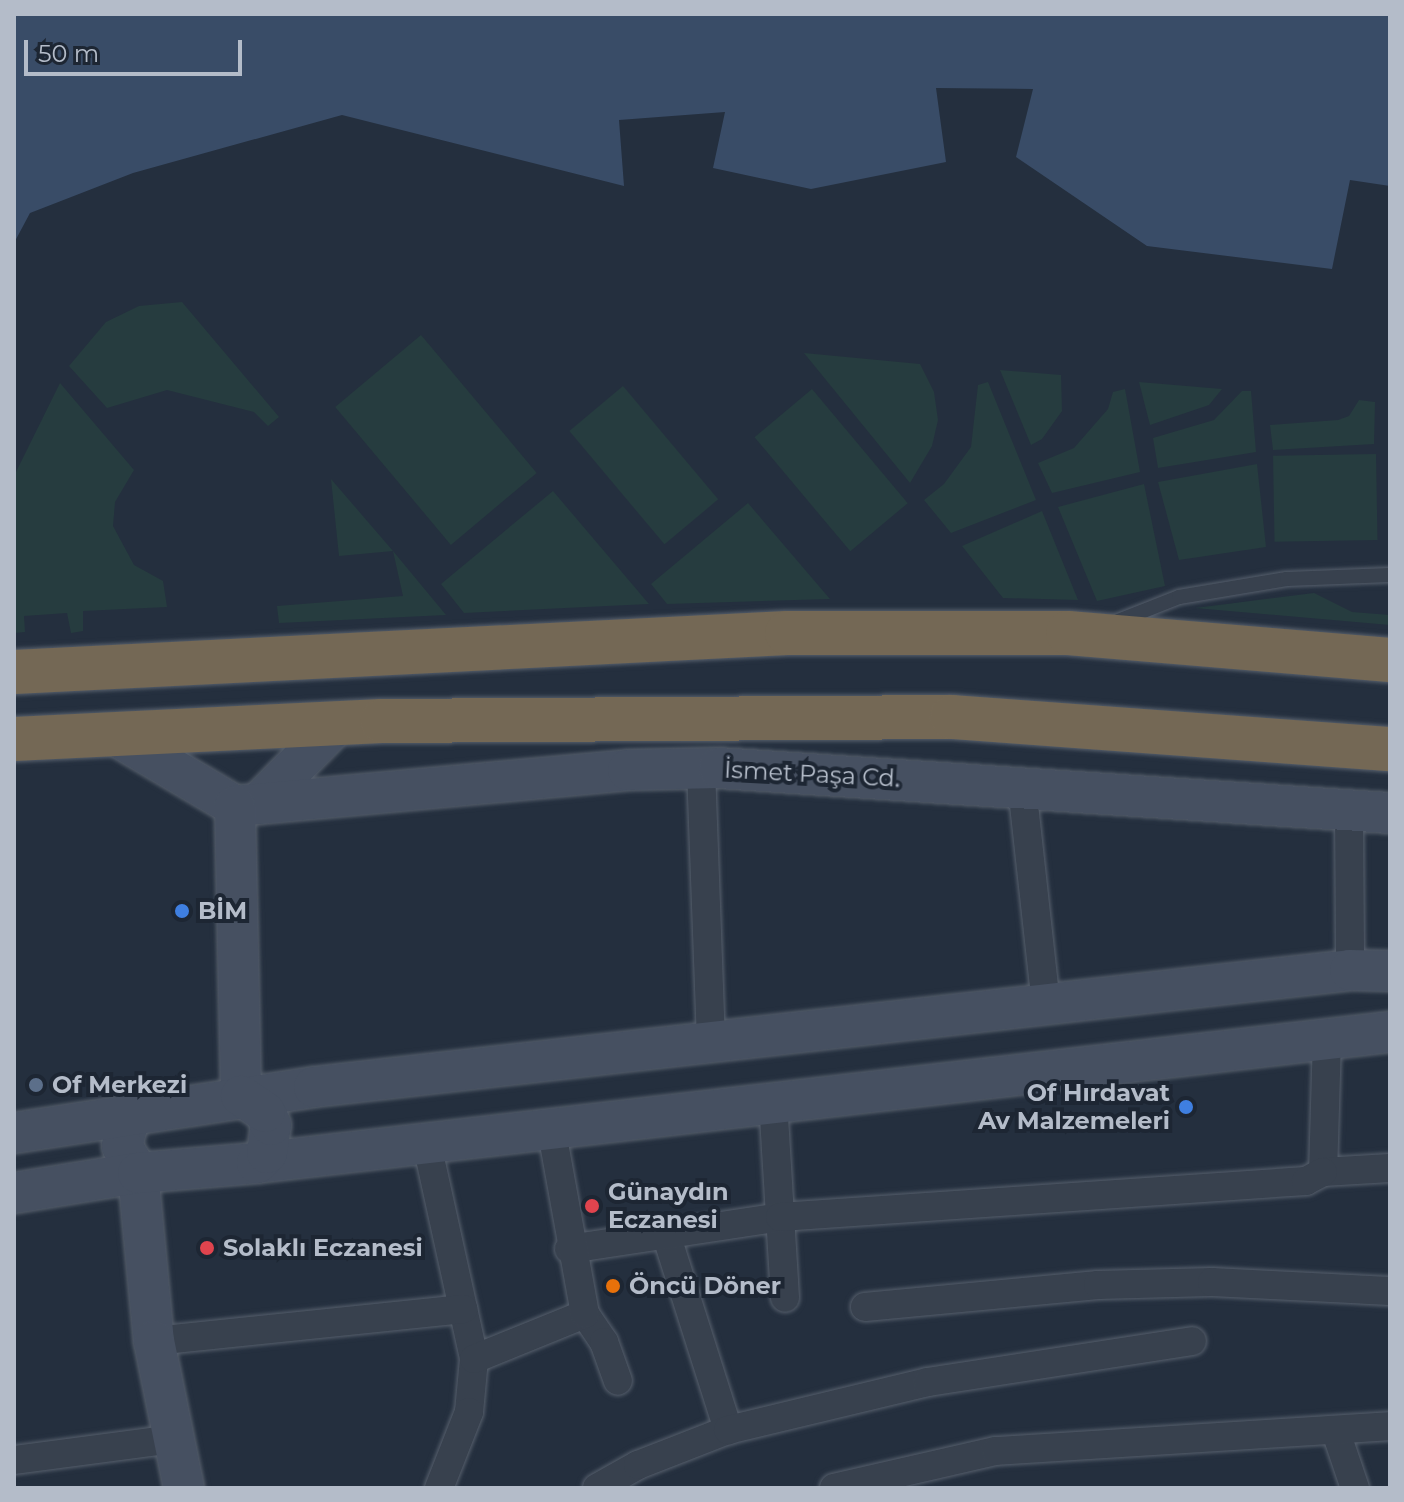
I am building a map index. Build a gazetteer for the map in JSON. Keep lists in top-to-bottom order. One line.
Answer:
{"streets":{"street":["İsmet Paşa Cd."]},"places":["BİM","Of Merkezi","Of Hırdavat Av Malzemeleri","Günaydın Eczanesi","Solaklı Eczanesi","Öncü Döner"],"scale_bar":"50 m"}
